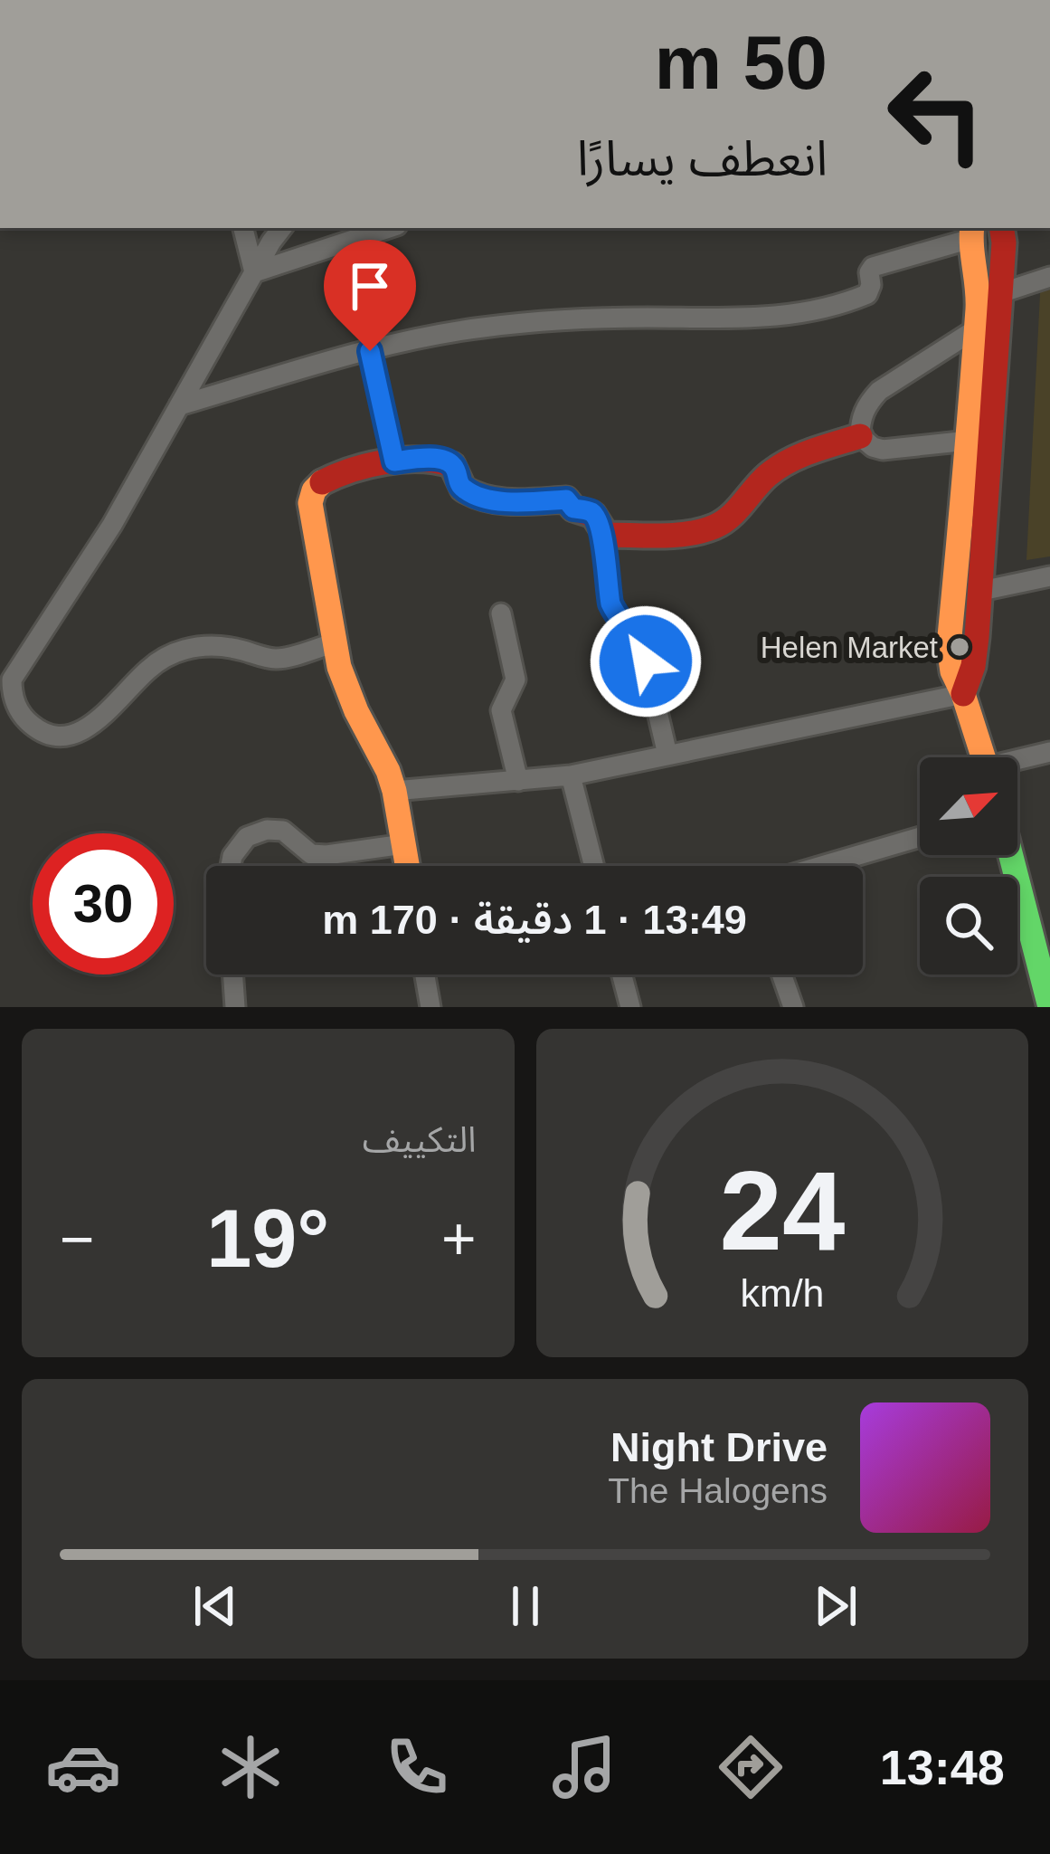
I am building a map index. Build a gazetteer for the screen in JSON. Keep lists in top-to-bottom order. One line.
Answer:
{"places":["Helen Market"],"north":"top right","page":{"turn":["50 m","انعطف يسارًا"],"limit":"30","trip":"13:49 · 1 دقيقة · 170 m","tile":"التكييف","heat":["−","19°","+"],"song":["Night Drive","The Halogens"],"tabs":"13:48","gauge":["24","km/h"]}}
